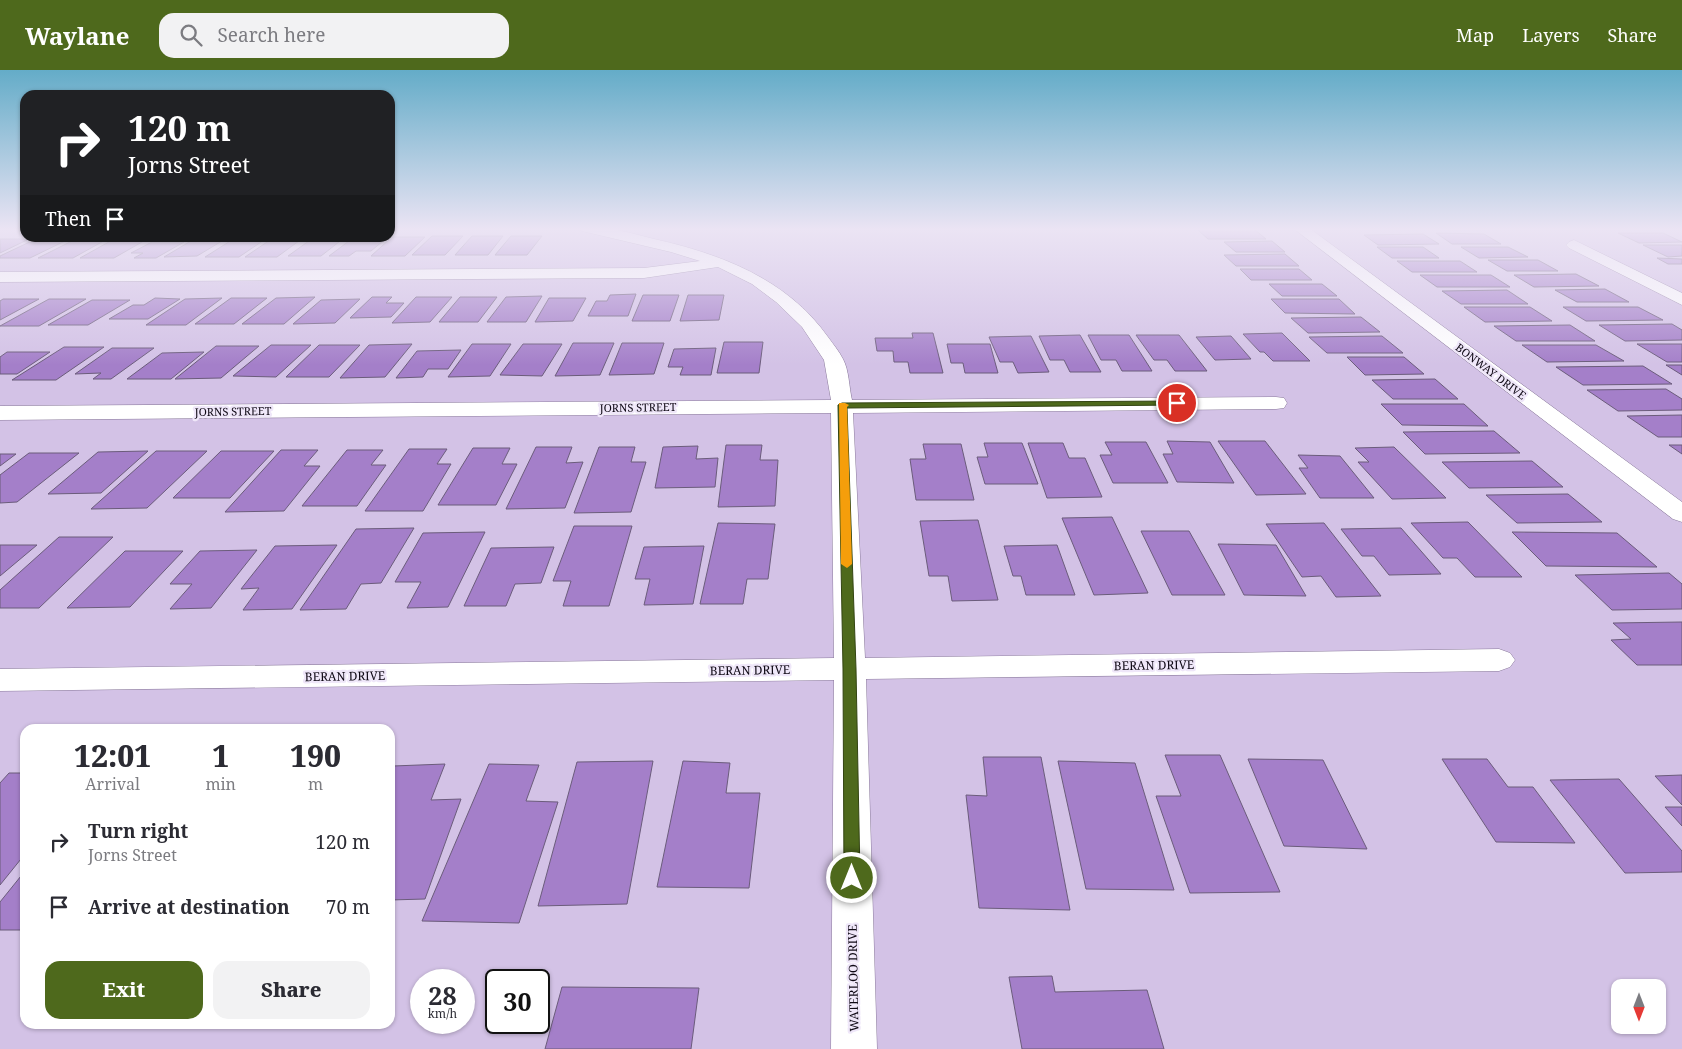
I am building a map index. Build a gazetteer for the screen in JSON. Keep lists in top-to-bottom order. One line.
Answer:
{"streets":{"street":["BONWAY DRIVE","JORNS STREET","BERAN DRIVE","WATERLOO DRIVE"]},"crossings":[["JORNS STREET","WATERLOO DRIVE"],["BERAN DRIVE","WATERLOO DRIVE"]],"north":"bottom","page":{"header":"Waylane","search":"Search here","nav":["Map","Layers","Share"],"turn":["120 m","Jorns Street"],"then":"Then","eta":["12:01","Arrival","1","min","190","m"],"list":[{"name":"Turn right","note":"Jorns Street","value":"120 m"},{"name":"Arrive at destination","value":"70 m"}],"buttons":["Exit","Share"],"speed":"28 km/h","limit":"30"}}
